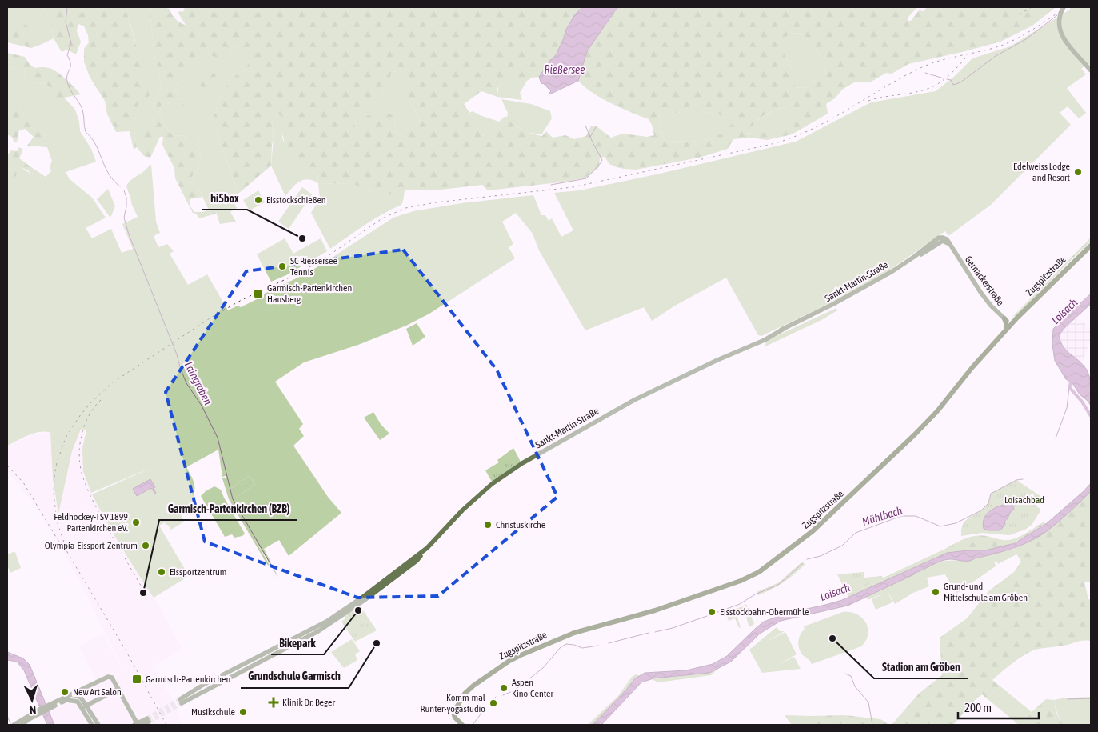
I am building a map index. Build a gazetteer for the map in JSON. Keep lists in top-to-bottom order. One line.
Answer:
{"streets":{"main road":["Zugspitzstraße","Gernackerstraße","Sankt-Martin-Straße"]},"crossings":[["Zugspitzstraße","Gernackerstraße"],["Gernackerstraße","Sankt-Martin-Straße"]],"water":["Rießersee","Loisach","Laingraben","Mühlbach"],"parks":["Loisachbad"],"places":{"other":["Edelweiss Lodge and Resort","Eisstockschießen","hi5box","SC Riessersee Tennis","Feldhockey-TSV 1899 Partenkirchen eV.","Christuskirche","Olympia-Eissport-Zentrum","Eissportzentrum","Grund- und Mittelschule am Gröben","Garmisch-Partenkirchen (BZB)","Bikepark","Eisstockbahn-Obermühle","Stadion am Gröben","Grundschule Garmisch","Aspen Kino-Center","New Art Salon","Komm-mal Runter-yogastudio","Musikschule"],"transit":["Garmisch-Partenkirchen Hausberg","Garmisch-Partenkirchen"],"health":["Klinik Dr. Beger"]},"scale_bar":"200 m","north":"bottom"}
